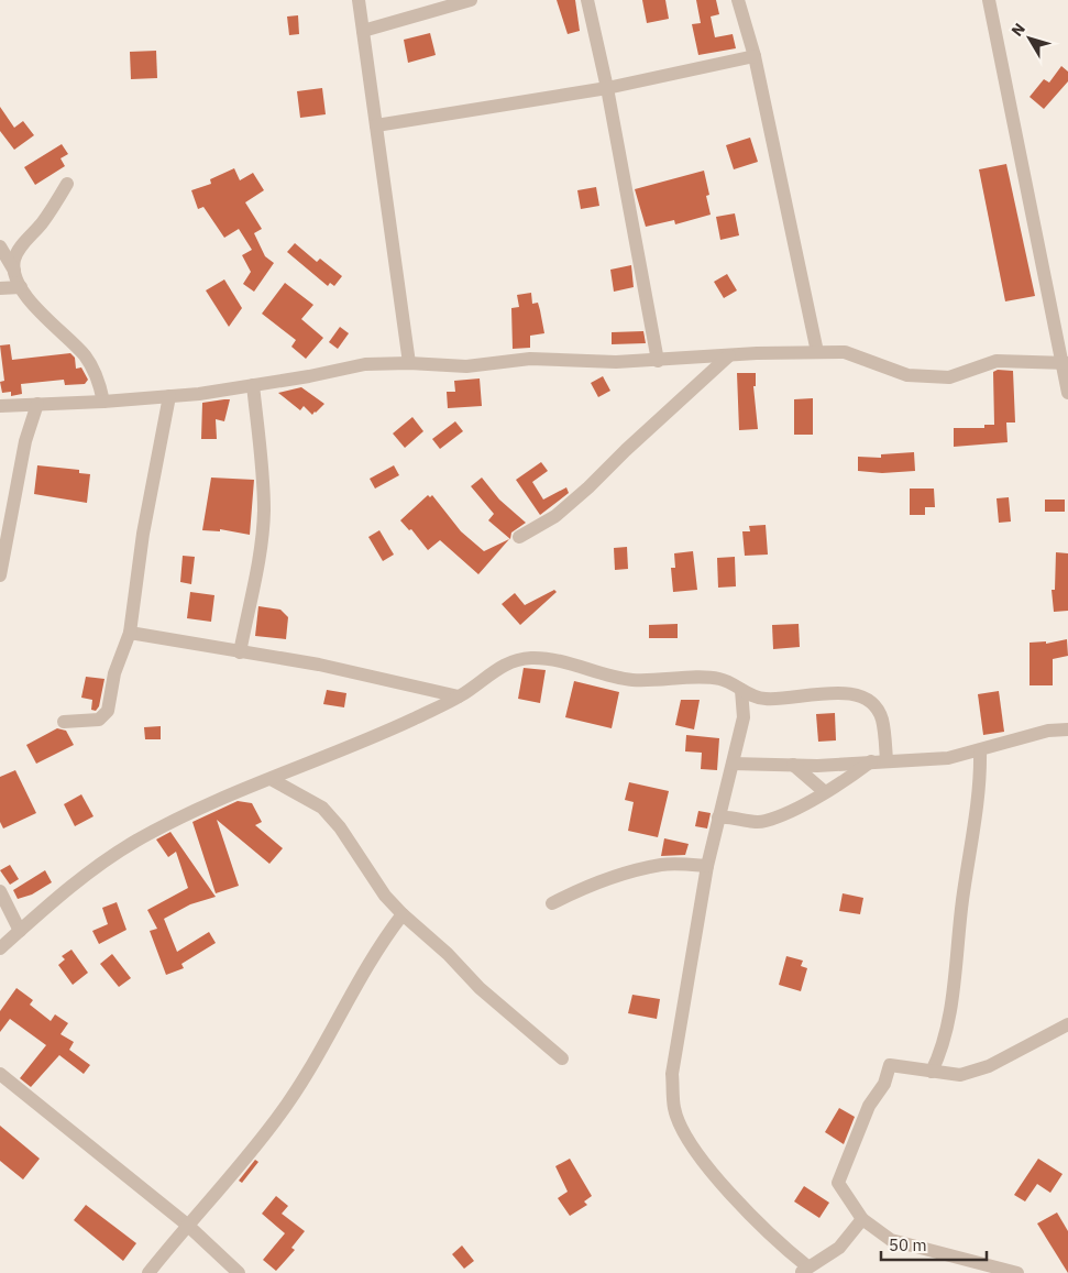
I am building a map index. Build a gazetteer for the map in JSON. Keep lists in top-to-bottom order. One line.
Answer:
{"scale_bar":"50 m","north":"top left"}
